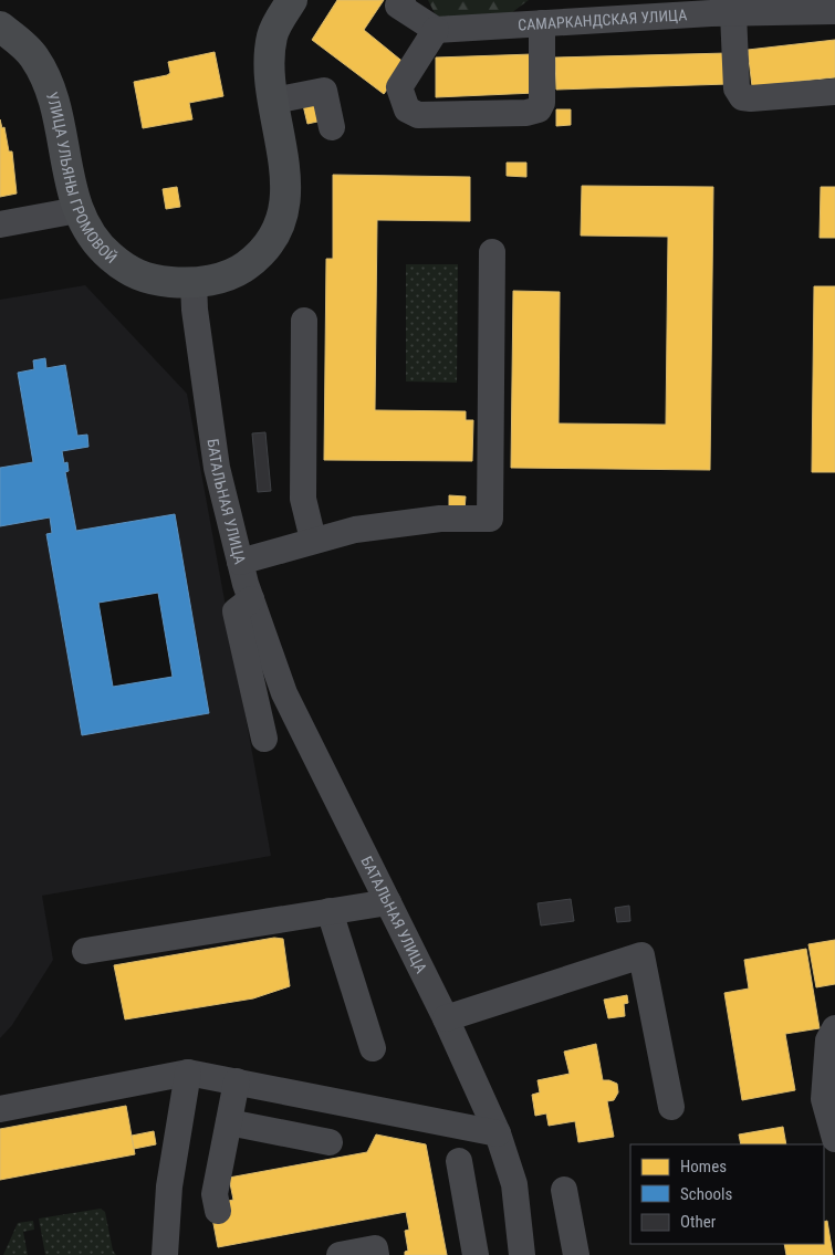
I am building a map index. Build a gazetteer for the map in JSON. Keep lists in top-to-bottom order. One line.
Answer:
{"streets":{"main road":["УЛИЦА УЛЬЯНЫ ГРОМОВОЙ"],"street":["САМАРКАНДСКАЯ УЛИЦА","БАТАЛЬНАЯ УЛИЦА"]},"crossings":[["УЛИЦА УЛЬЯНЫ ГРОМОВОЙ","БАТАЛЬНАЯ УЛИЦА"]],"legend":["Homes","Schools","Other"]}
